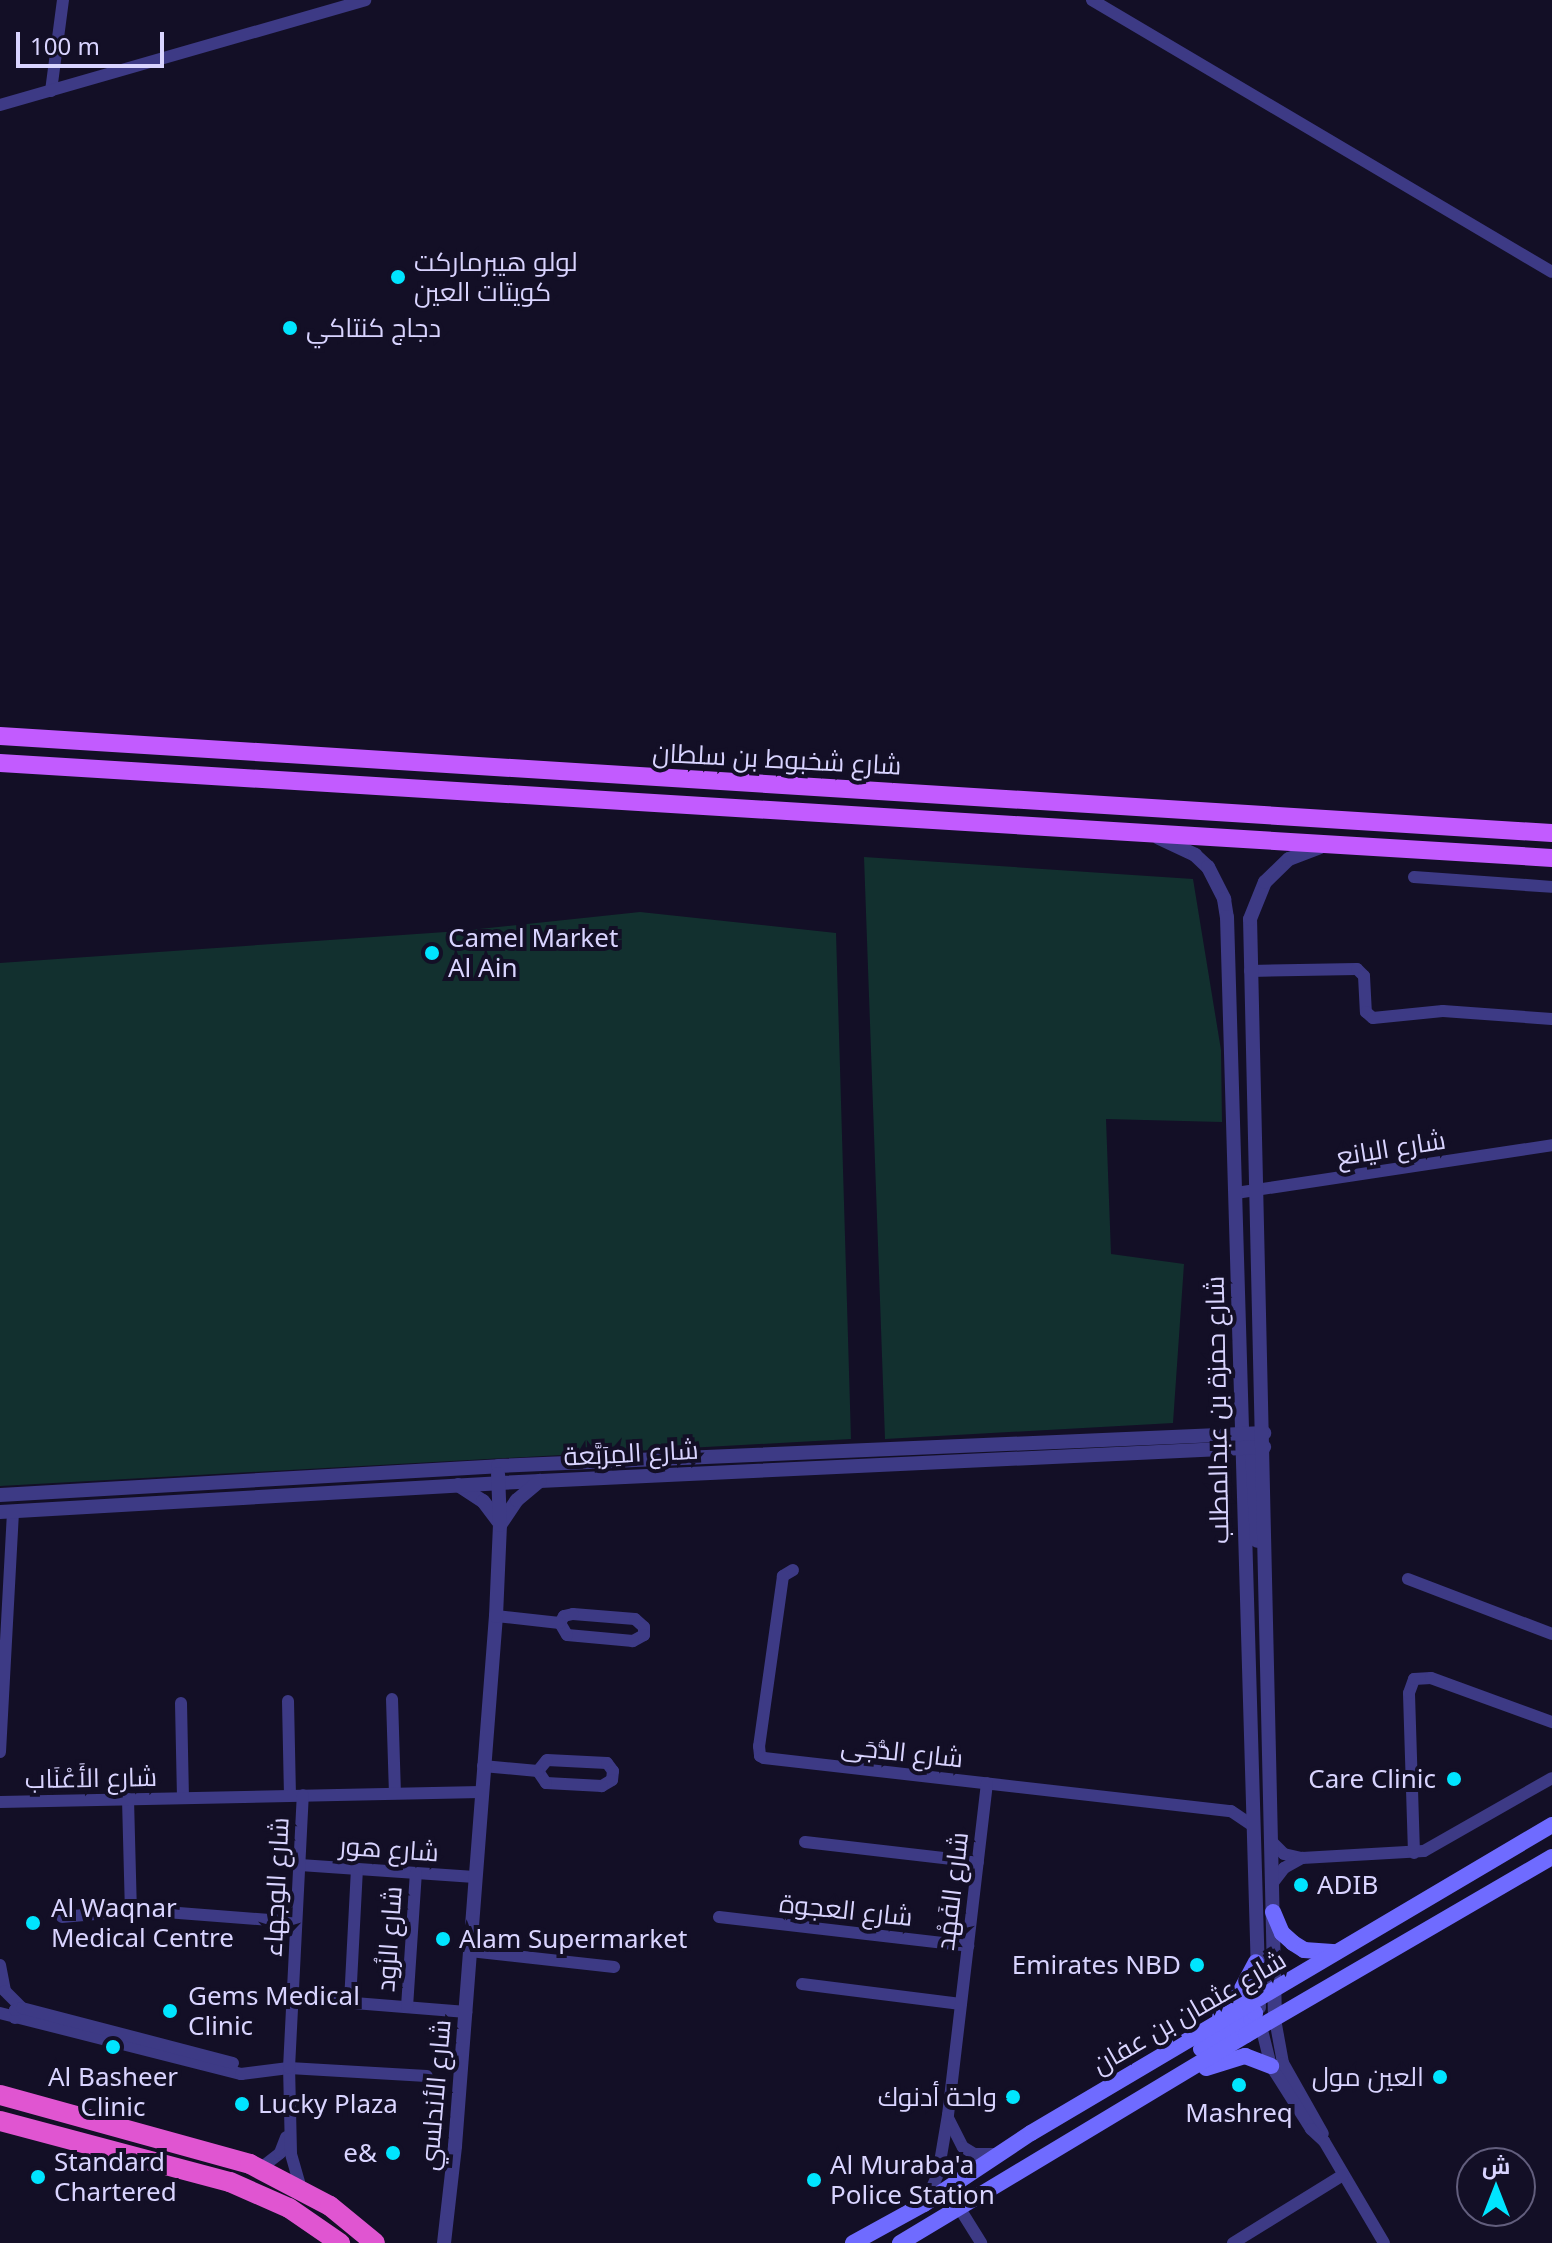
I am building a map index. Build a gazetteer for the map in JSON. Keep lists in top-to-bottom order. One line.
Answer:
{"streets":{"main road":["شارع شخبوط بن سلطان","شارع عثمان بن عفان"],"street":["شارع اليانع","شارع حمزة بن عبدالمطلب","شارع المِرَبَّعة","شارع الدُّجَى","شارع الأَعْنَاب","شارع هور","شارع الوجهاء","شارع الفَهْد","شارع العجوة","شارع الزُود","شارع الأندلسي"]},"crossings":[["شارع شخبوط بن سلطان","شارع حمزة بن عبدالمطلب"],["شارع اليانع","شارع حمزة بن عبدالمطلب"],["شارع حمزة بن عبدالمطلب","شارع المِرَبَّعة"],["شارع حمزة بن عبدالمطلب","شارع الدُّجَى"],["شارع حمزة بن عبدالمطلب","شارع عثمان بن عفان"],["شارع المِرَبَّعة","شارع الأندلسي"],["شارع الدُّجَى","شارع الفَهْد"],["شارع الأَعْنَاب","شارع الوجهاء"],["شارع الأَعْنَاب","شارع الأندلسي"],["شارع هور","شارع الوجهاء"],["شارع هور","شارع الزُود"],["شارع هور","شارع الأندلسي"],["شارع الفَهْد","شارع العجوة"],["شارع الفَهْد","شارع عثمان بن عفان"]],"places":["لولو هيبرماركت كويتات العين","دجاج كنتاكي","Camel Market Al Ain","Care Clinic","ADIB","Al Waqnar Medical Centre","Alam Supermarket","Emirates NBD","Gems Medical Clinic","Al Basheer Clinic","العين مول","Mashreq","واحة أدنوك","Lucky Plaza","e&","Standard Chartered","Al Muraba'a Police Station"],"scale_bar":"100 m","north":"top"}
